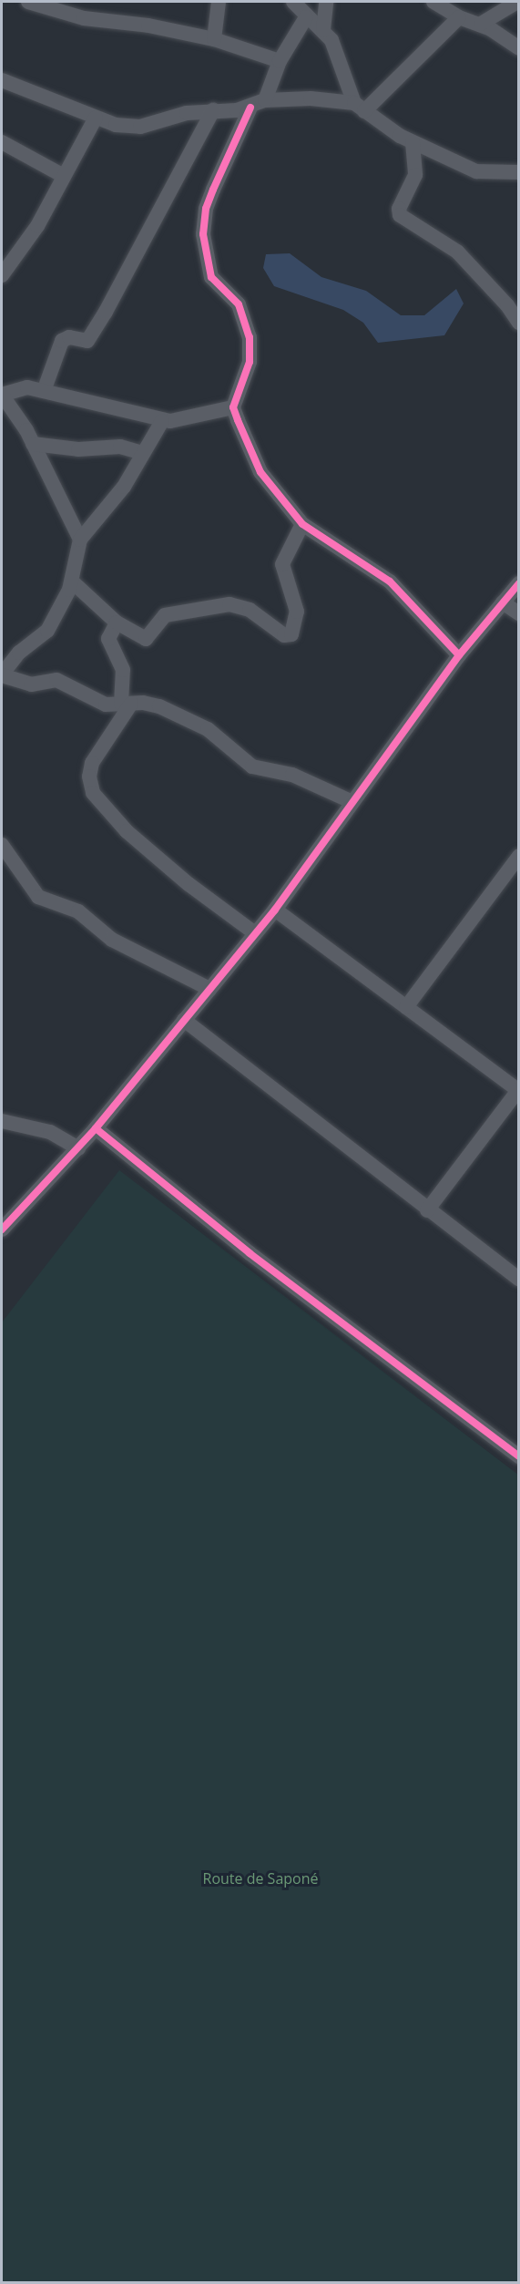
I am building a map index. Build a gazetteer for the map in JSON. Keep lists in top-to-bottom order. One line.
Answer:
{"parks":["Route de Saponé"]}
